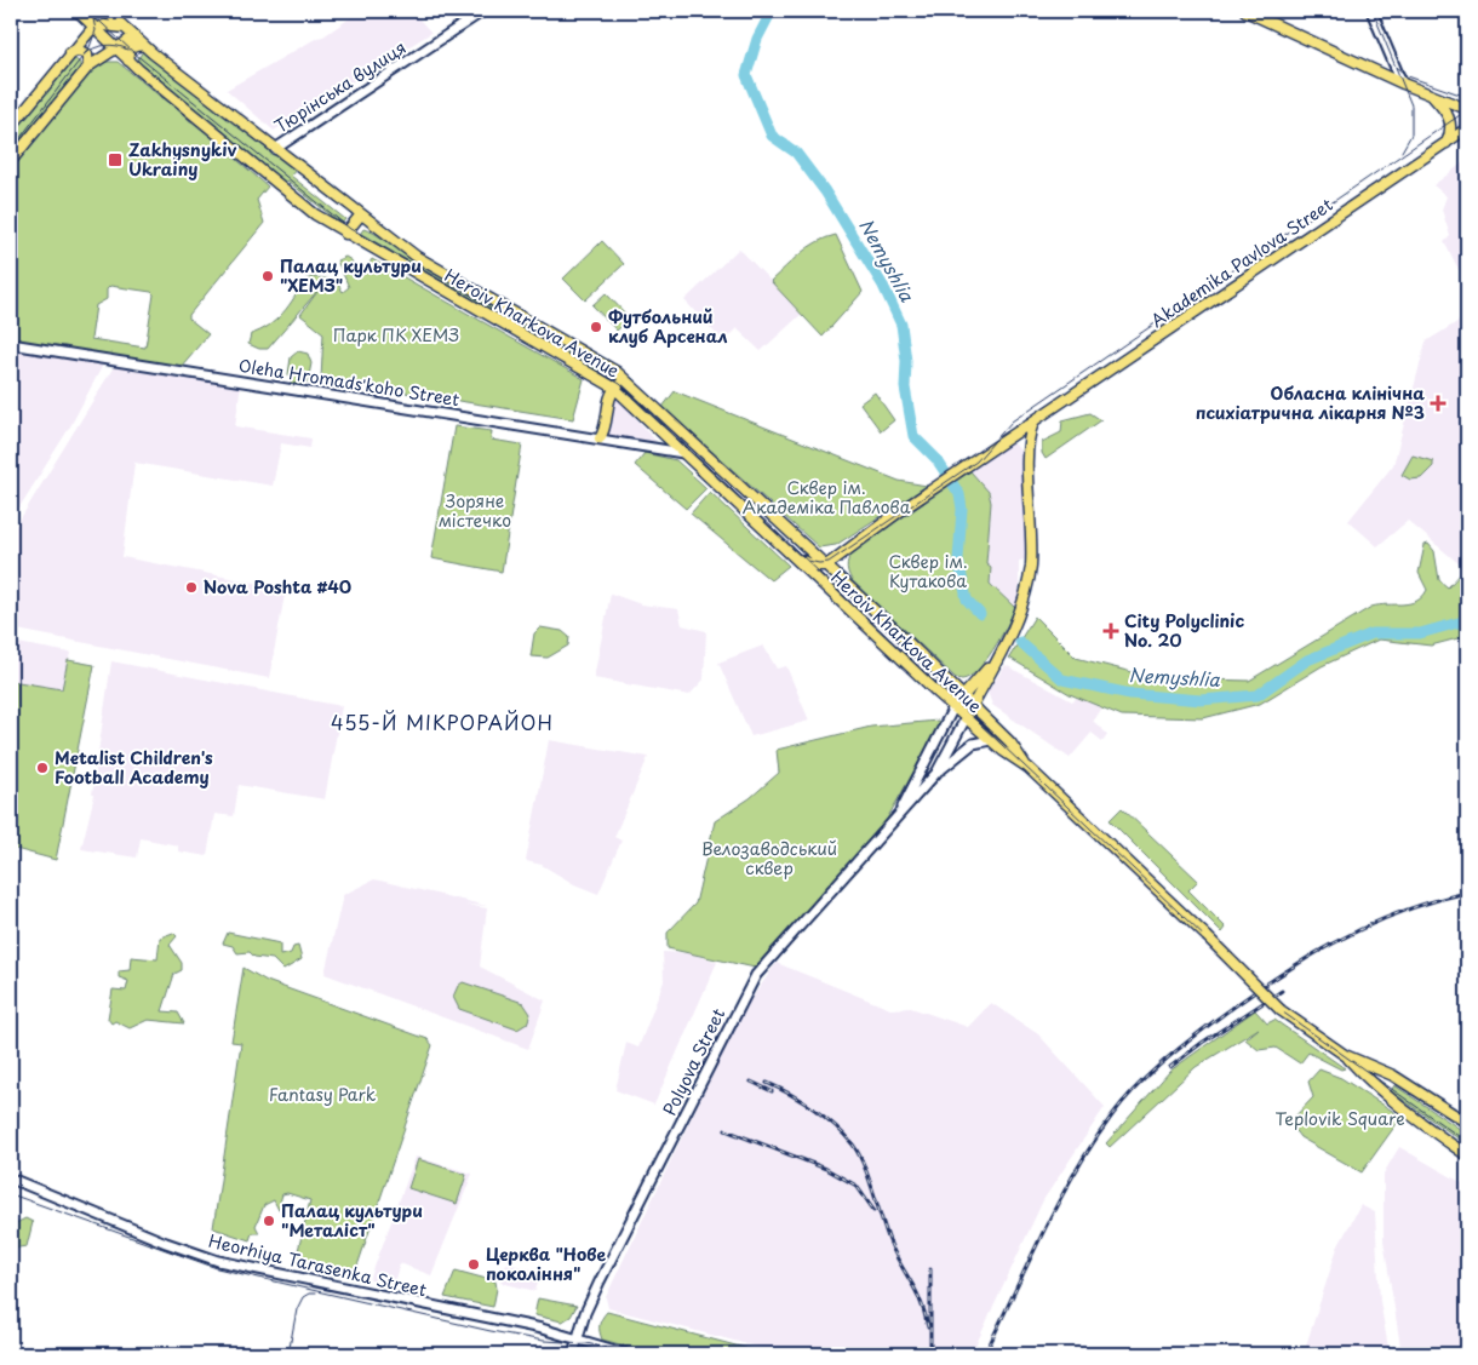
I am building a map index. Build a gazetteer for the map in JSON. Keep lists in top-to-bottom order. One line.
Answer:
{"streets":{"main road":["Тюрінська вулиця","Akademika Pavlova Street","Heroiv Kharkova Avenue","Oleha Hromadsʹkoho Street","Polyova Street","Heorhiya Tarasenka Street"]},"crossings":[["Тюрінська вулиця","Heroiv Kharkova Avenue"],["Akademika Pavlova Street","Heroiv Kharkova Avenue"],["Heroiv Kharkova Avenue","Oleha Hromadsʹkoho Street"],["Heroiv Kharkova Avenue","Polyova Street"],["Polyova Street","Heorhiya Tarasenka Street"]],"districts":["455-Й МІКРОРАЙОН"],"water":["Nemyshlia"],"parks":["Парк ПК ХЕМЗ","Сквер ім. Академіка Павлова","Зоряне містечко","Сквер ім. Кутакова","Велозаводський сквер","Fantasy Park","Teplovik Square"],"places":{"transit":["Zakhysnykiv Ukrainy"],"other":["Палац культури \"ХЕМЗ\"","Футбольний клуб Арсенал","Nova Poshta #40","Metalist Children's Football Academy","Палац культури \"Металіст\"","Церква \"Нове покоління\""],"health":["Обласна клінічна психіатрична лікарня №3","City Polyclinic No. 20"]}}
